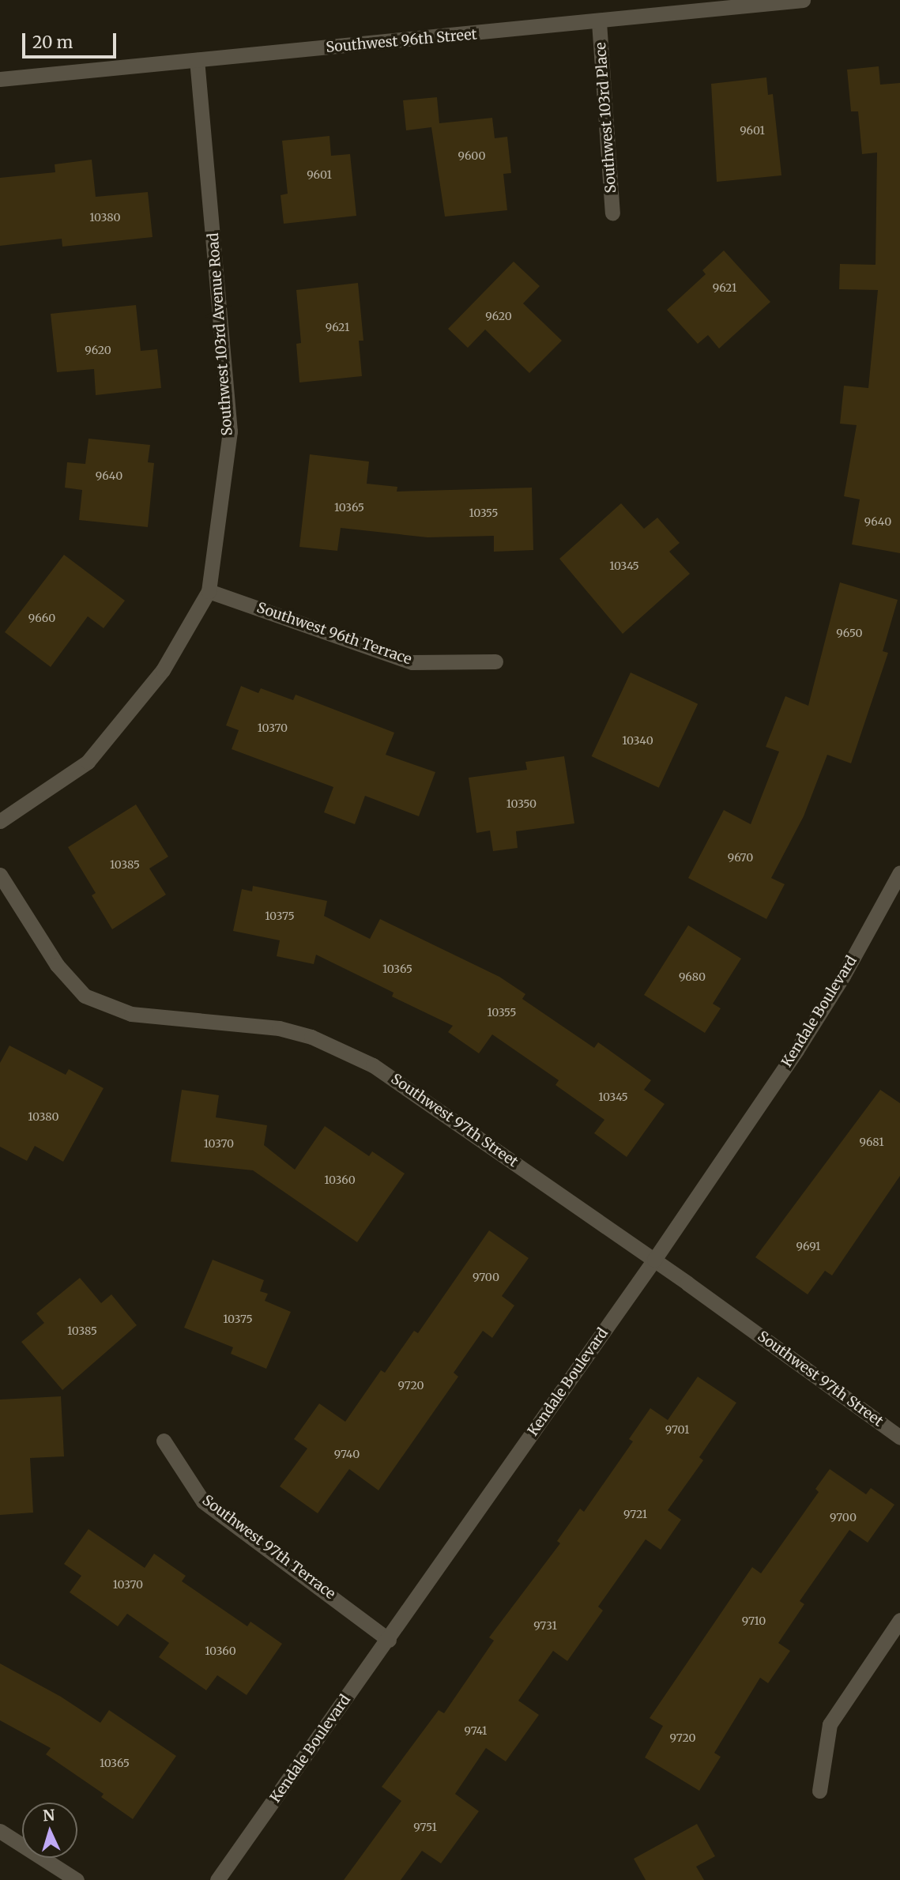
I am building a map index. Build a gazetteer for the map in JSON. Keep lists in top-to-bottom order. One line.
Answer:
{"streets":{"street":["Southwest 96th Street","Southwest 103rd Place","Southwest 103rd Avenue Road","Southwest 96th Terrace","Kendale Boulevard","Southwest 97th Street","Southwest 97th Terrace"]},"crossings":[["Southwest 96th Street","Southwest 103rd Place"],["Southwest 96th Street","Southwest 103rd Avenue Road"],["Southwest 103rd Avenue Road","Southwest 96th Terrace"],["Kendale Boulevard","Southwest 97th Street"],["Kendale Boulevard","Southwest 97th Terrace"]],"house_numbers":["9601","9600","9601","10380","9621","9620","9621","9620","9640","10365","10355","9640","10345","9660","9650","10370","10340","10350","9670","10385","10375","10365","9680","10355","10345","10380","9681","10370","10360","9691","9700","10375","10385","9720","9701","9740","9721","9700","10370","9710","9731","10360","9741","9720","10365","9751"],"scale_bar":"20 m","north":"top"}
